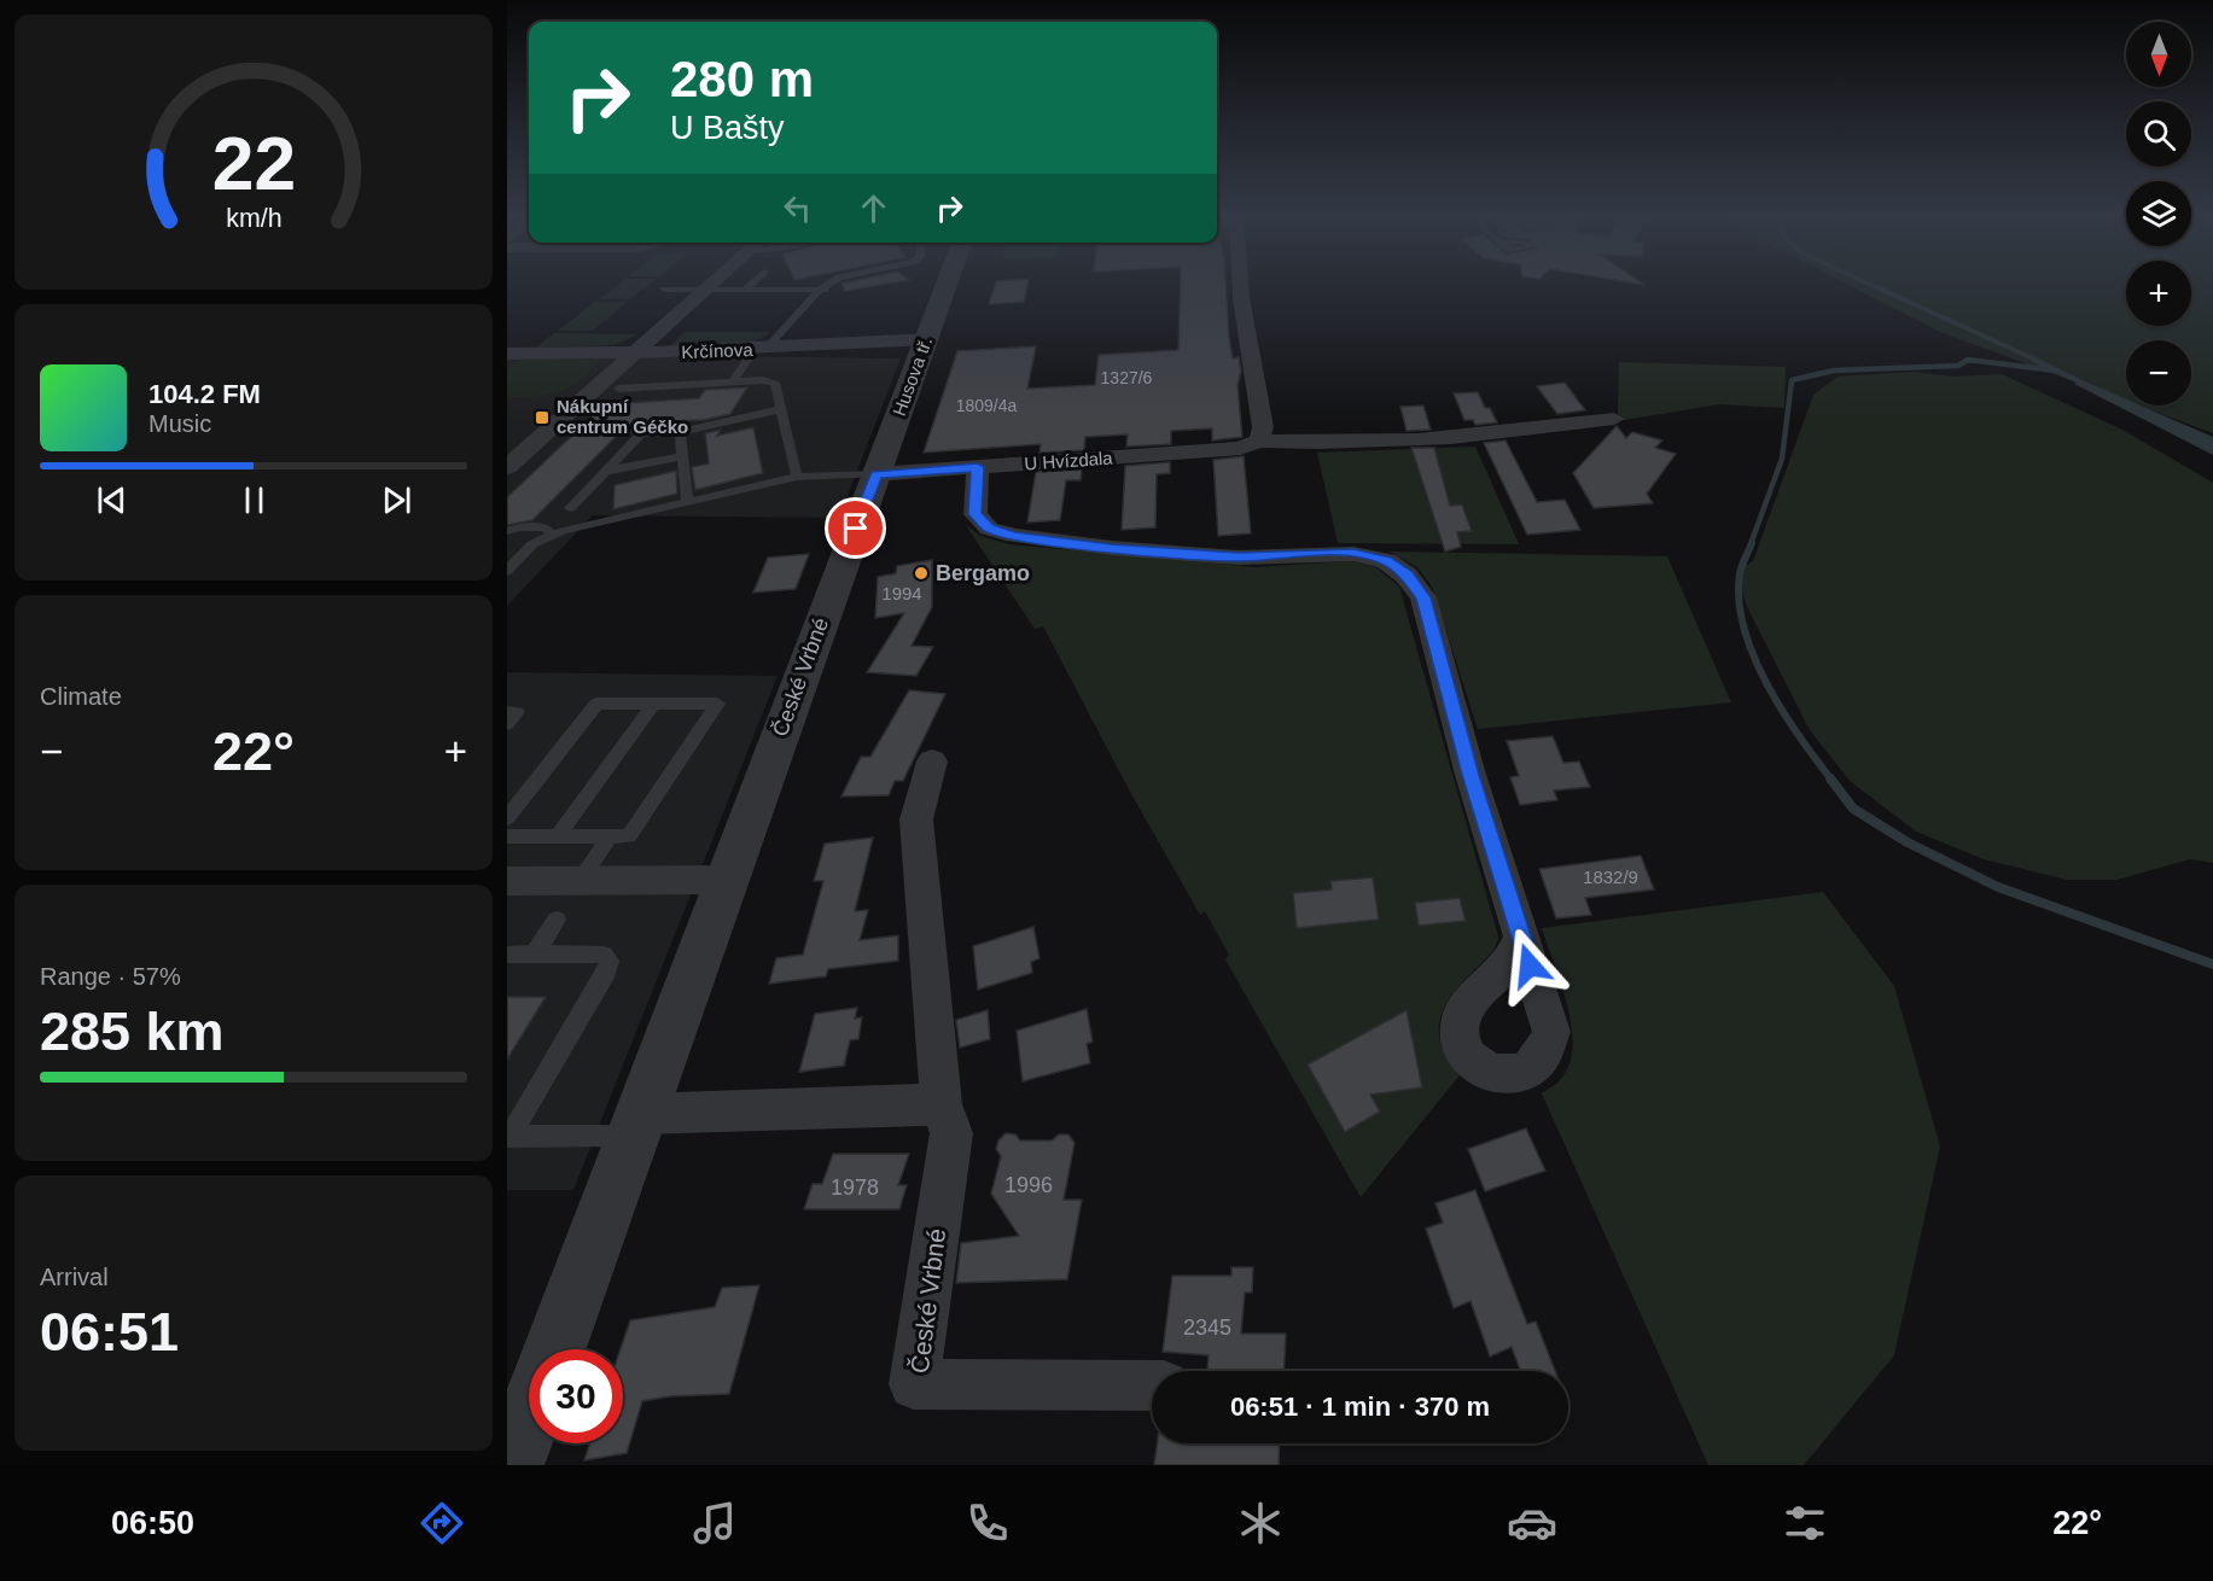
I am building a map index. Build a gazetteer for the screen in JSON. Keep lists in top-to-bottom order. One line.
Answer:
{"streets":{"street":["Krčínova","Husova tř.","U Hvízdala","České Vrbné"]},"crossings":[["Krčínova","Husova tř."],["Husova tř.","U Hvízdala"],["Husova tř.","České Vrbné"],["U Hvízdala","České Vrbné"]],"places":{"transit":["Nákupní centrum Géčko"],"other":["Bergamo"]},"house_numbers":["1327/6","1809/4a","1994","1832/9","1996","1978","2345"],"north":"bottom","page":{"map_buttons":["+","−"],"turn":["280 m","U Bašty"],"song":["104.2 FM","Music"],"tile":["Climate",["Range · 57%","285 km"],["Arrival","06:51"]],"heat":["−","22°","+"],"limit":"30","trip":"06:51 · 1 min · 370 m","tabs":["06:50","22°"],"gauge":["22","km/h"]}}
